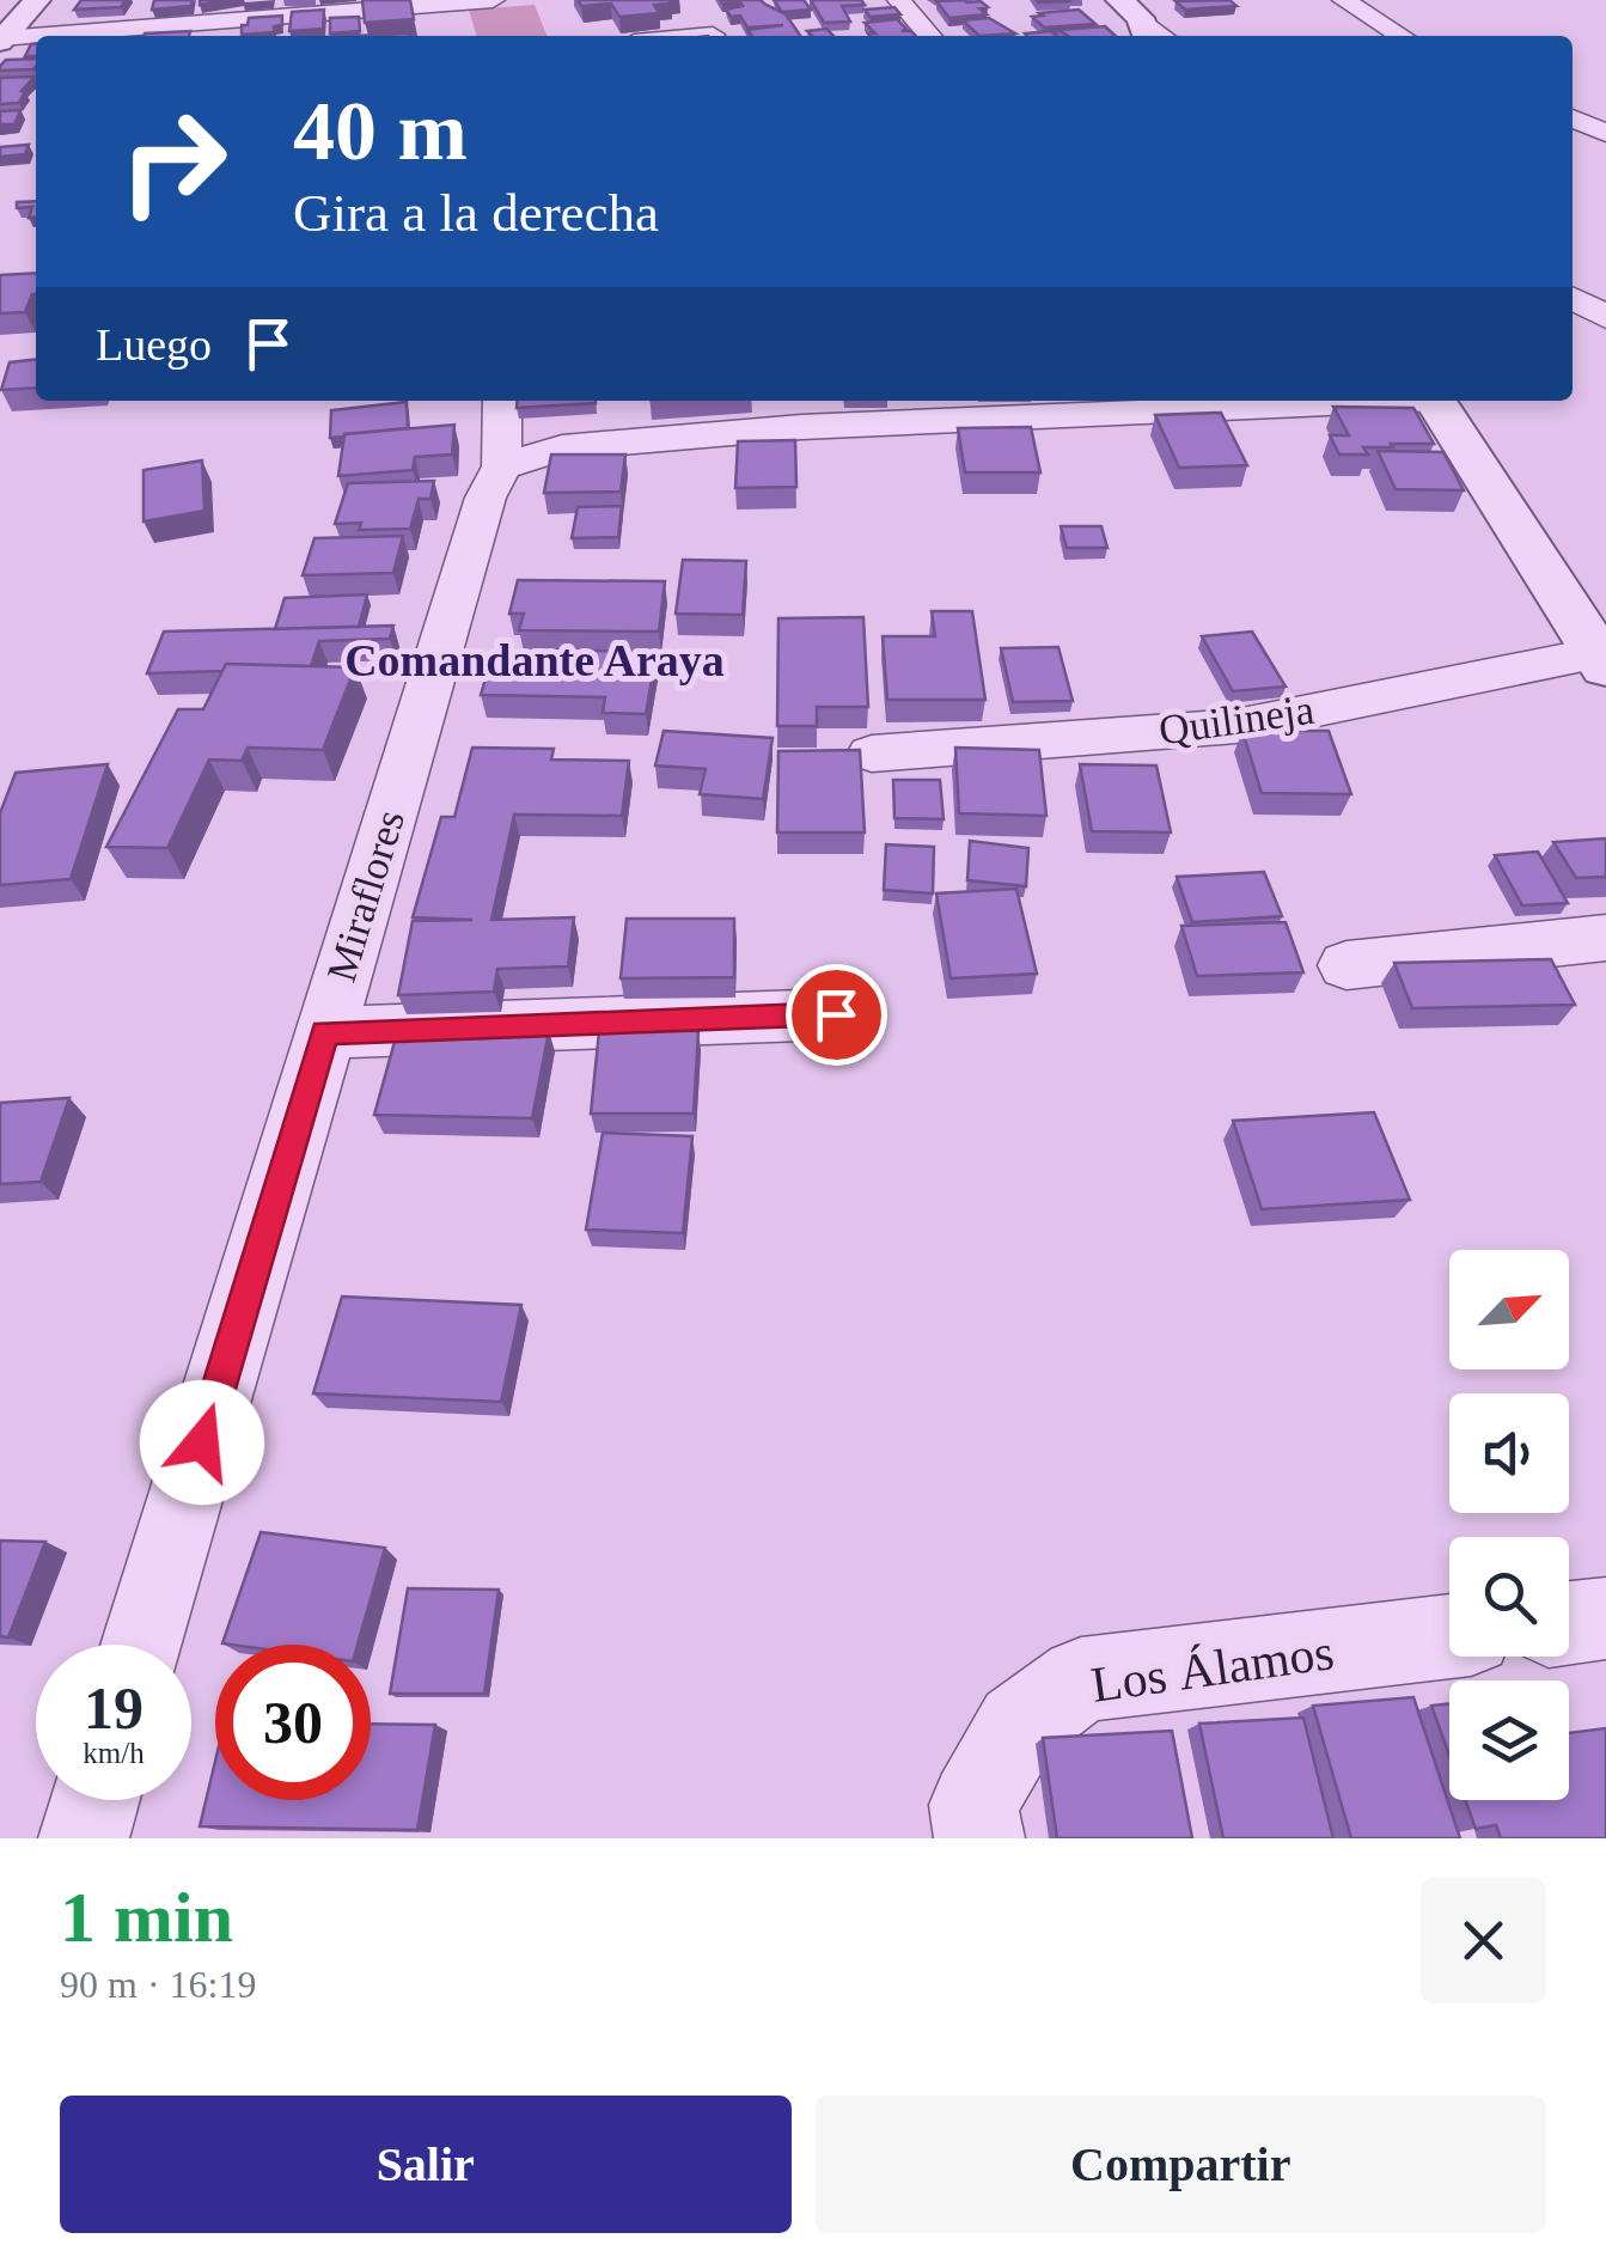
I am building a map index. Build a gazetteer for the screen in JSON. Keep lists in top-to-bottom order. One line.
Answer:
{"streets":{"street":["Quilineja","Miraflores","Los Álamos"]},"districts":["Comandante Araya"],"north":"top right","page":{"turn":["40 m","Gira a la derecha"],"then":"Luego","speed":"19 km/h","limit":"30","heading":["1 min","90 m · 16:19"],"buttons":["Salir","Compartir"]}}
